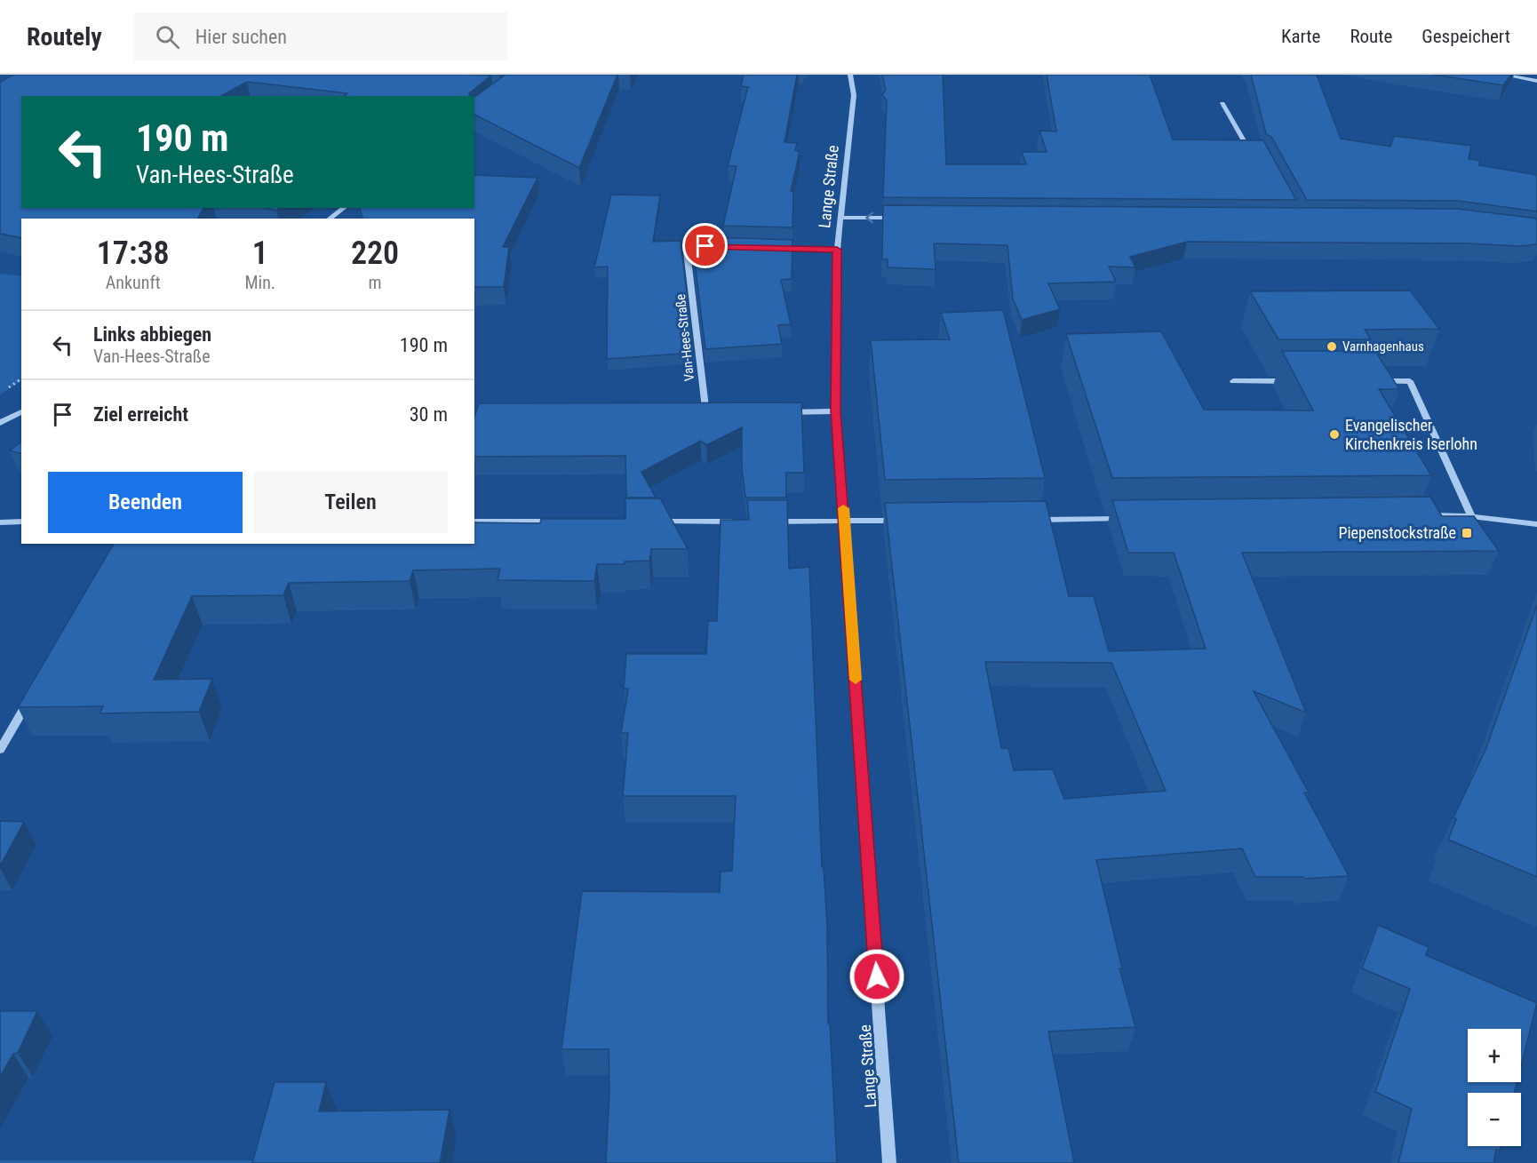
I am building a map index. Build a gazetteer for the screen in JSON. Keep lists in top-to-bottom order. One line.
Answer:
{"streets":{"street":["Lange Straße","Van-Hees-Straße"]},"places":{"other":["Varnhagenhaus","Evangelischer Kirchenkreis Iserlohn"],"transit":["Piepenstockstraße"]},"page":{"header":"Routely","search":"Hier suchen","nav":["Karte","Route","Gespeichert"],"turn":["190 m","Van-Hees-Straße"],"eta":["17:38","Ankunft","1","Min.","220","m"],"list":[{"name":"Links abbiegen","note":"Van-Hees-Straße","value":"190 m"},{"name":"Ziel erreicht","value":"30 m"}],"buttons":["Beenden","Teilen"],"map_buttons":["+","−"]}}
